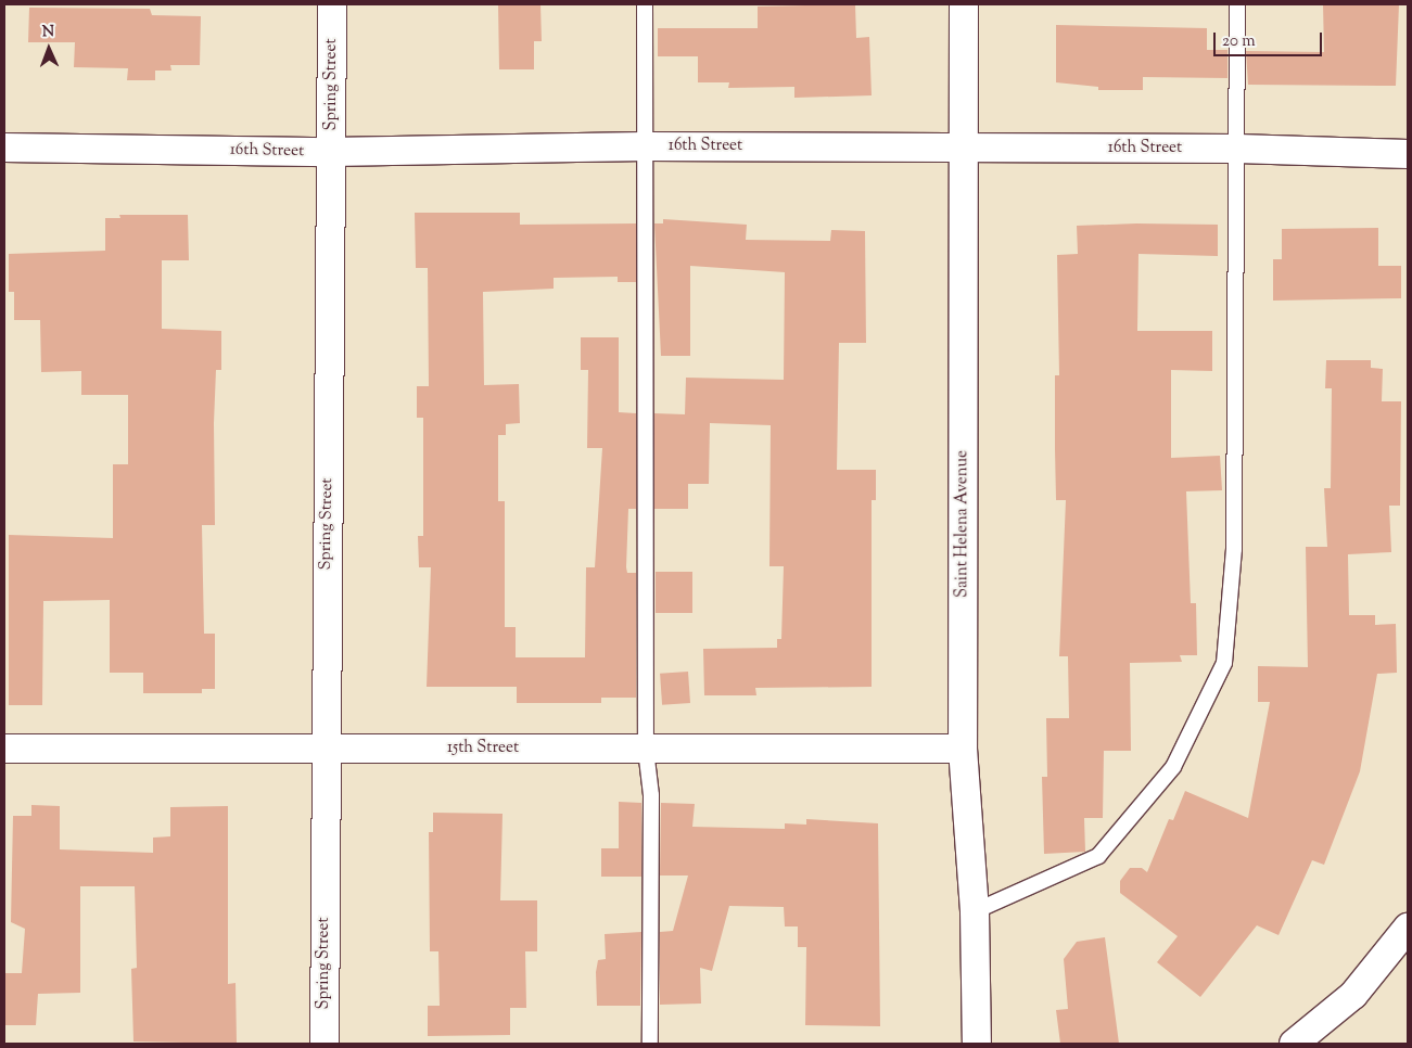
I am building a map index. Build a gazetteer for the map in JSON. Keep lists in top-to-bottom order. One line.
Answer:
{"streets":{"street":["Spring Street","16th Street","Saint Helena Avenue","15th Street"]},"crossings":[["Spring Street","16th Street"],["Spring Street","15th Street"],["16th Street","Saint Helena Avenue"],["Saint Helena Avenue","15th Street"]],"scale_bar":"20 m","north":"top"}
